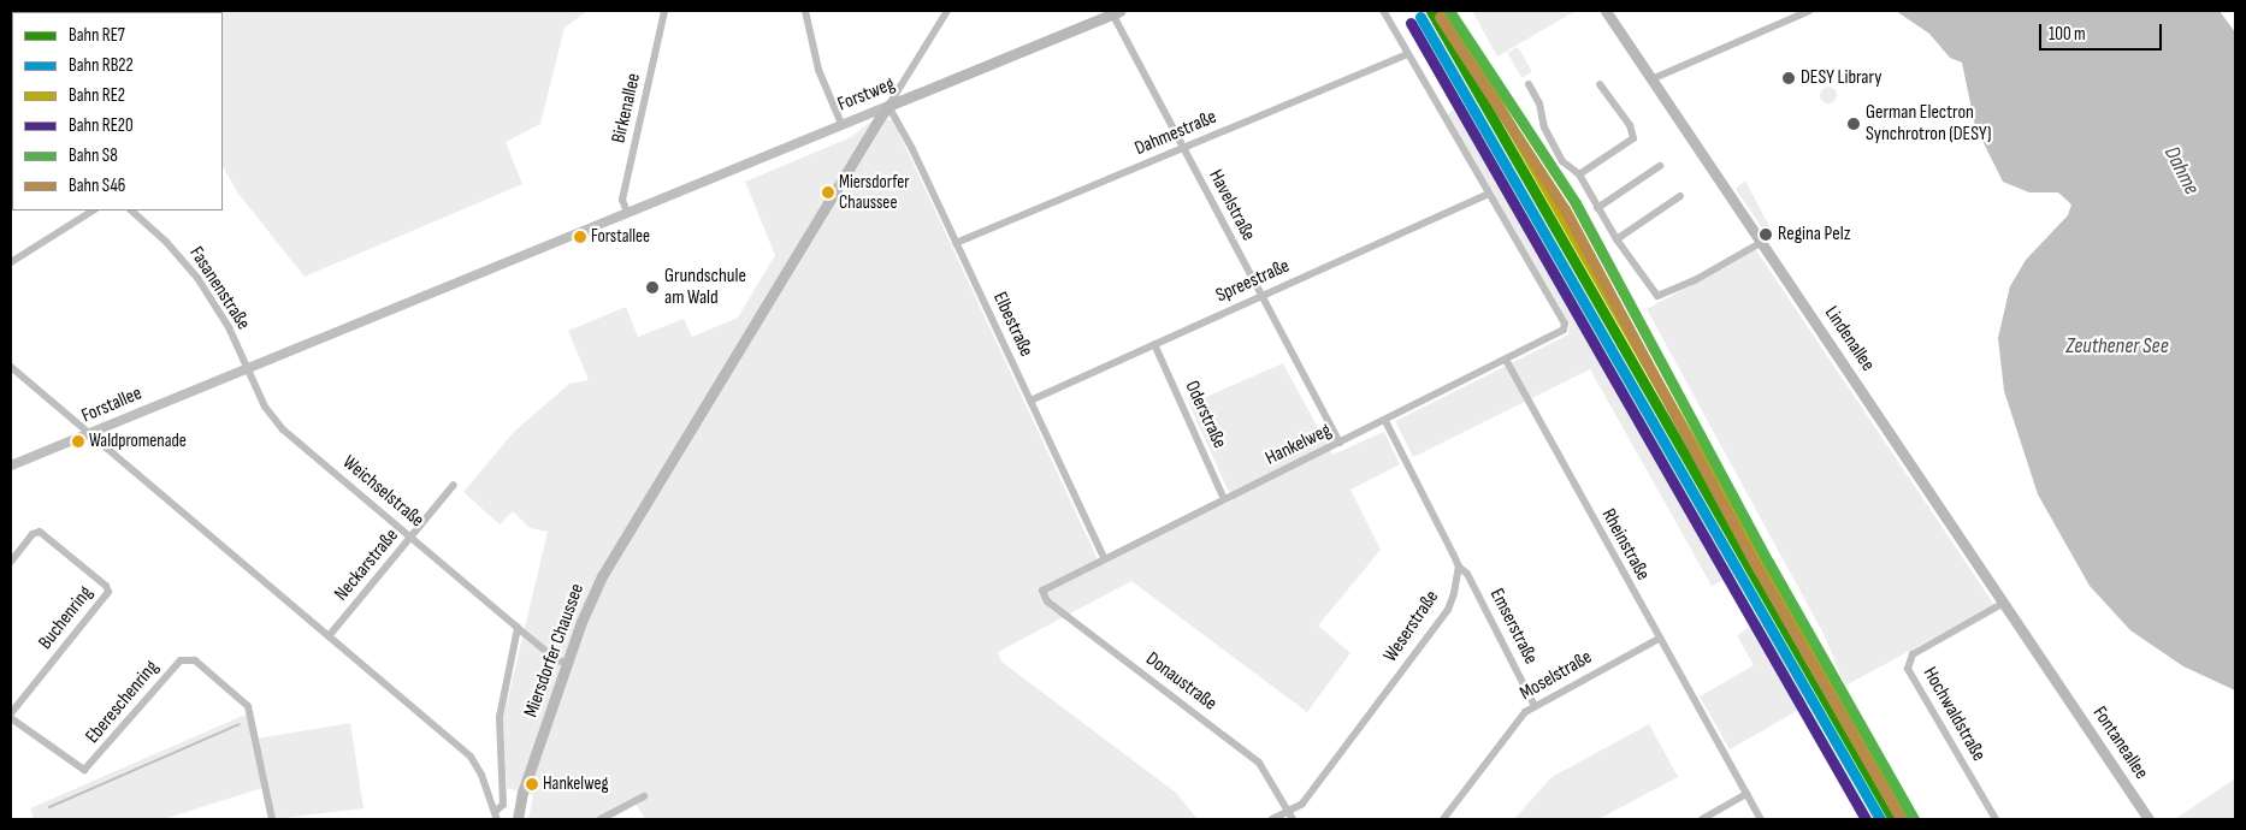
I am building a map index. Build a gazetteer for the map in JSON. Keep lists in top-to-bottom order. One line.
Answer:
{"streets":{"main road":["Forstweg","Lindenallee","Miersdorfer Chaussee","Fontaneallee"],"street":["Birkenallee","Dahmestraße","Havelstraße","Spreestraße","Fasanenstraße","Elbestraße","Forstallee","Oderstraße","Hankelweg","Weichselstraße","Rheinstraße","Neckarstraße","Buchenring","Weserstraße","Emserstraße","Moselstraße","Donaustraße","Ebereschenring","Hochwaldstraße"]},"crossings":[["Forstweg","Birkenallee"],["Forstweg","Havelstraße"],["Forstweg","Elbestraße"],["Forstweg","Forstallee"],["Forstweg","Miersdorfer Chaussee"],["Birkenallee","Forstallee"],["Dahmestraße","Havelstraße"],["Dahmestraße","Elbestraße"],["Havelstraße","Spreestraße"],["Havelstraße","Hankelweg"],["Spreestraße","Elbestraße"],["Spreestraße","Oderstraße"],["Spreestraße","Hankelweg"],["Fasanenstraße","Forstallee"],["Fasanenstraße","Weichselstraße"],["Elbestraße","Hankelweg"],["Elbestraße","Miersdorfer Chaussee"],["Lindenallee","Hochwaldstraße"],["Lindenallee","Fontaneallee"],["Forstallee","Weichselstraße"],["Oderstraße","Hankelweg"],["Hankelweg","Rheinstraße"],["Hankelweg","Donaustraße"],["Weichselstraße","Neckarstraße"],["Weichselstraße","Miersdorfer Chaussee"],["Rheinstraße","Moselstraße"],["Weserstraße","Emserstraße"],["Weserstraße","Donaustraße"],["Emserstraße","Moselstraße"]],"water":["Dahme","Zeuthener See"],"places":["DESY Library","German Electron Synchrotron (DESY)","Miersdorfer Chaussee","Regina Pelz","Forstallee","Grundschule am Wald","Waldpromenade","Hankelweg"],"lines":["rail line RE7","rail line RE2","rail line S8","rail line RB22","rail line S46","rail line RE20"],"legend":["Bahn RE7","Bahn RB22","Bahn RE2","Bahn RE20","Bahn S8","Bahn S46"],"scale_bar":"100 m"}
